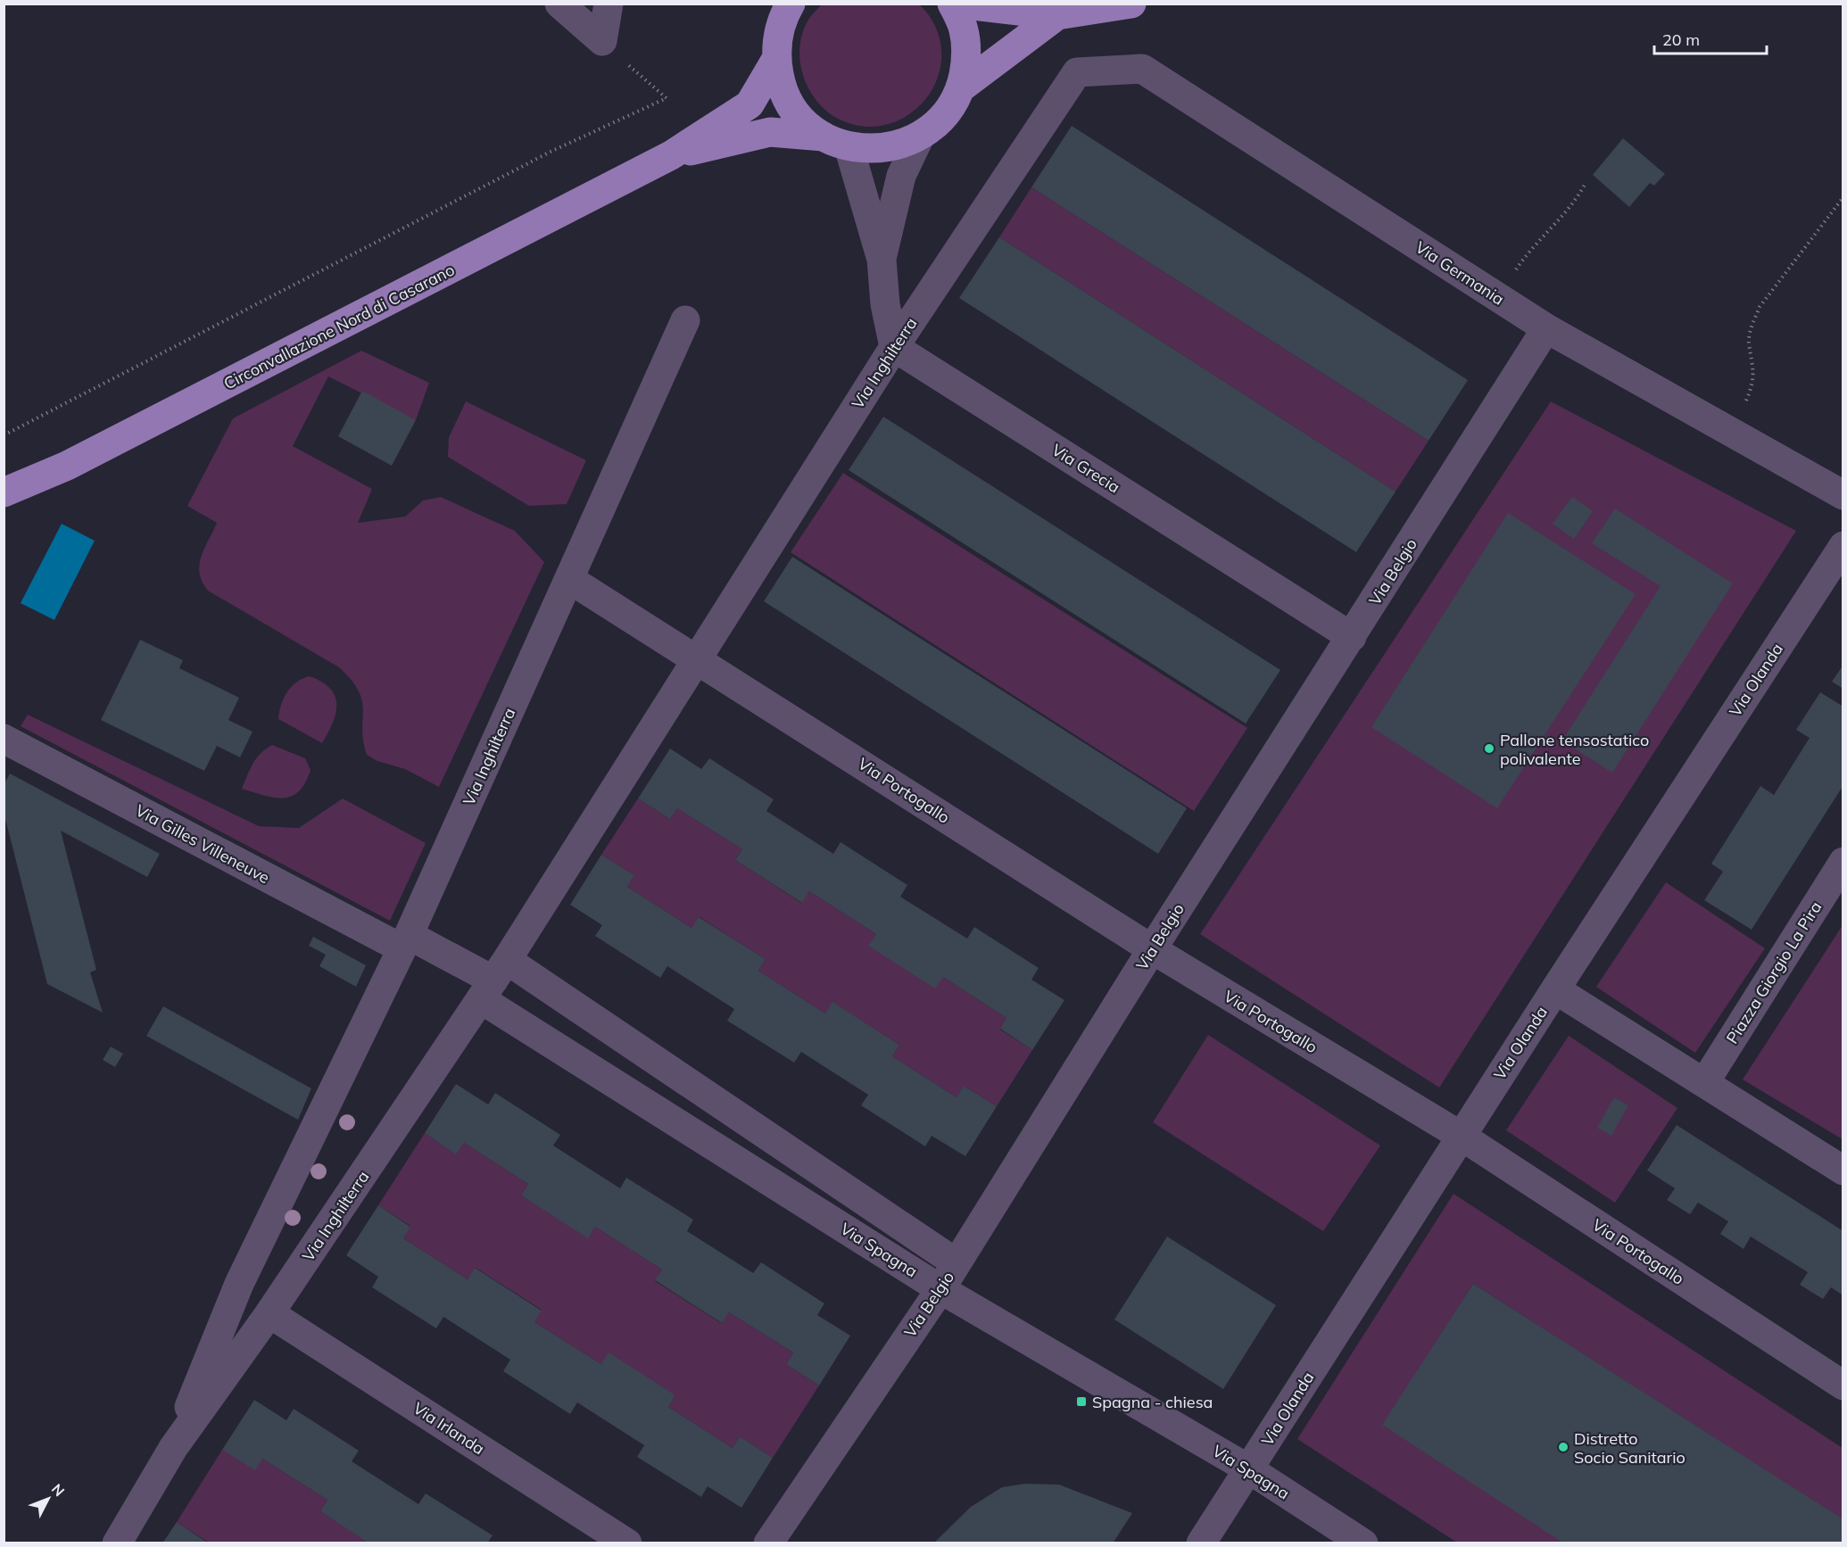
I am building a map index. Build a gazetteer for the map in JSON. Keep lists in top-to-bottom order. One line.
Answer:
{"streets":{"main road":["Circonvallazione Nord di Casarano"],"street":["Via Germania","Via Inghilterra","Via Grecia","Via Belgio","Via Olanda","Via Portogallo","Via Gilles Villeneuve","Piazza Giorgio La Pira","Via Spagna","Via Irlanda"]},"crossings":[["Via Germania","Via Inghilterra"],["Via Germania","Via Belgio"],["Via Inghilterra","Via Grecia"],["Via Inghilterra","Via Portogallo"],["Via Inghilterra","Via Gilles Villeneuve"],["Via Inghilterra","Via Spagna"],["Via Inghilterra","Via Irlanda"],["Via Grecia","Via Belgio"],["Via Belgio","Via Portogallo"],["Via Belgio","Via Spagna"],["Via Olanda","Via Portogallo"],["Via Olanda","Via Spagna"]],"places":{"other":["Pallone tensostatico polivalente","Distretto Socio Sanitario"],"transit":["Spagna - chiesa"]},"scale_bar":"20 m","north":"top right"}
